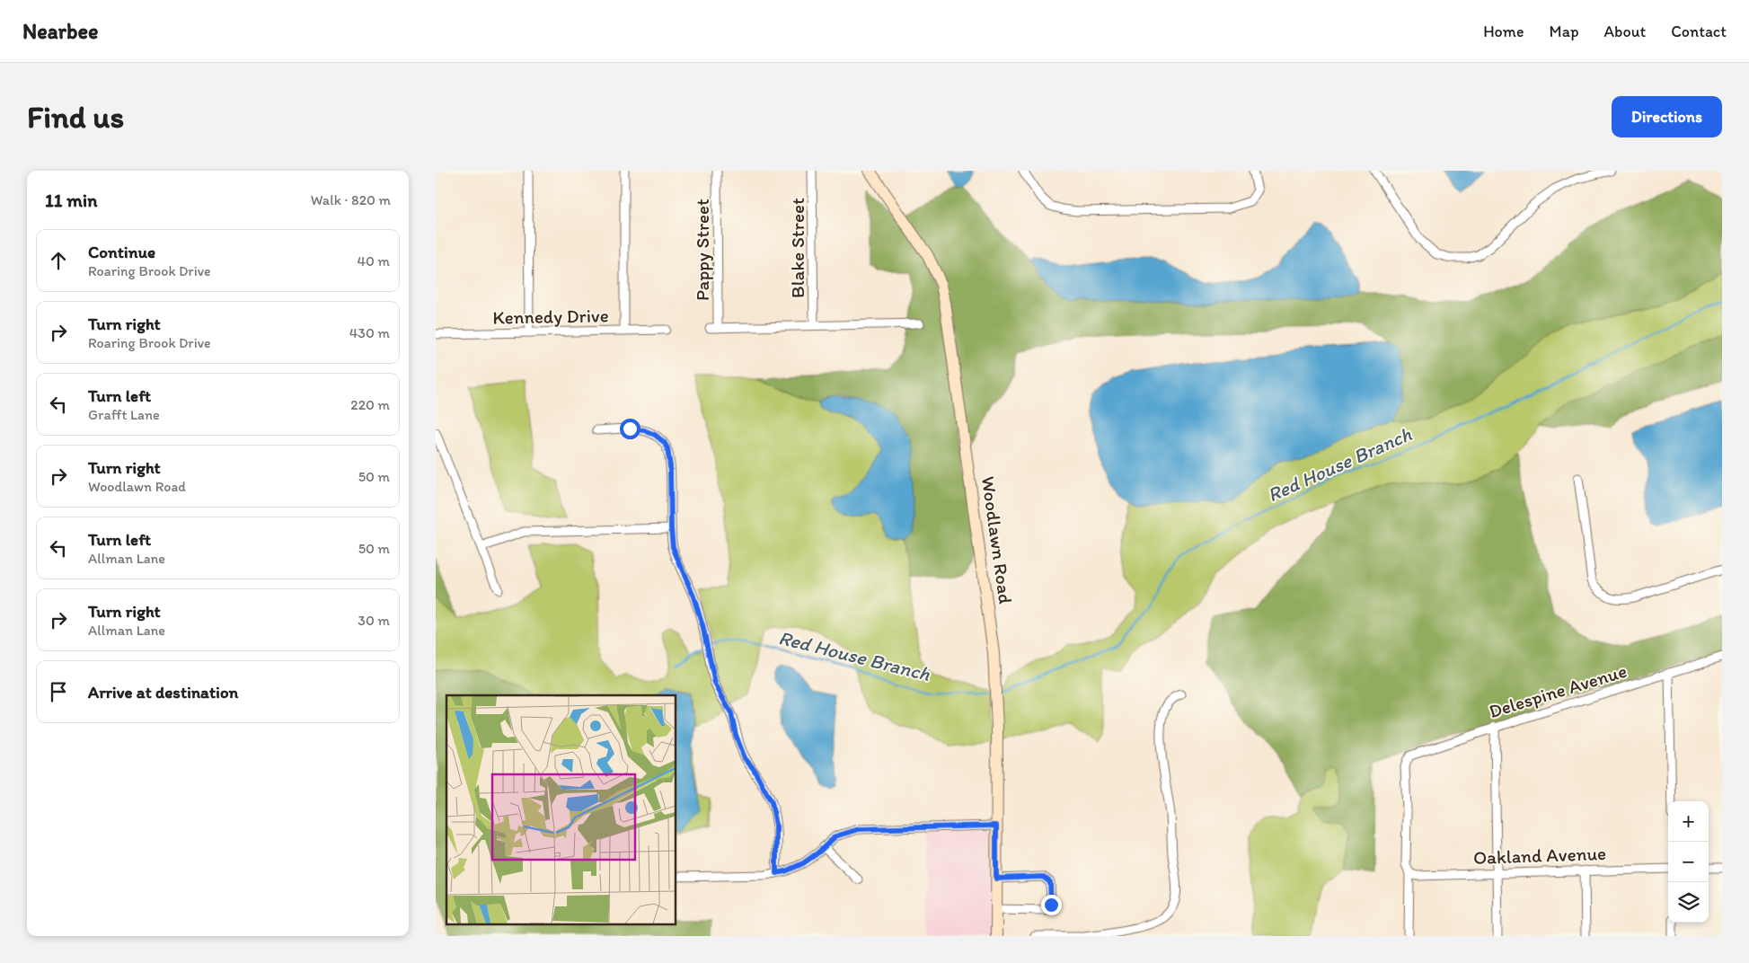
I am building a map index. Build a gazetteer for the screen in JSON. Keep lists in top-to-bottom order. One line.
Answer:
{"streets":{"street":["Blake Street","Pappy Street","Kennedy Drive","Woodlawn Road","Delespine Avenue","Oakland Avenue"]},"crossings":[["Blake Street","Pappy Street"],["Delespine Avenue","Oakland Avenue"]],"water":["Red House Branch"],"page":{"header":"Nearbee","nav":["Home","Map","About","Contact"],"buttons":"Directions","title":"Find us","heading":["11 min","Walk · 820 m"],"list":[["Continue","Roaring Brook Drive","40 m"],["Turn right","Roaring Brook Drive","430 m"],["Turn left","Grafft Lane","220 m"],["Turn right","Woodlawn Road","50 m"],["Turn left","Allman Lane","50 m"],["Turn right","Allman Lane","30 m"],"Arrive at destination"],"map_buttons":["+","−"]}}
